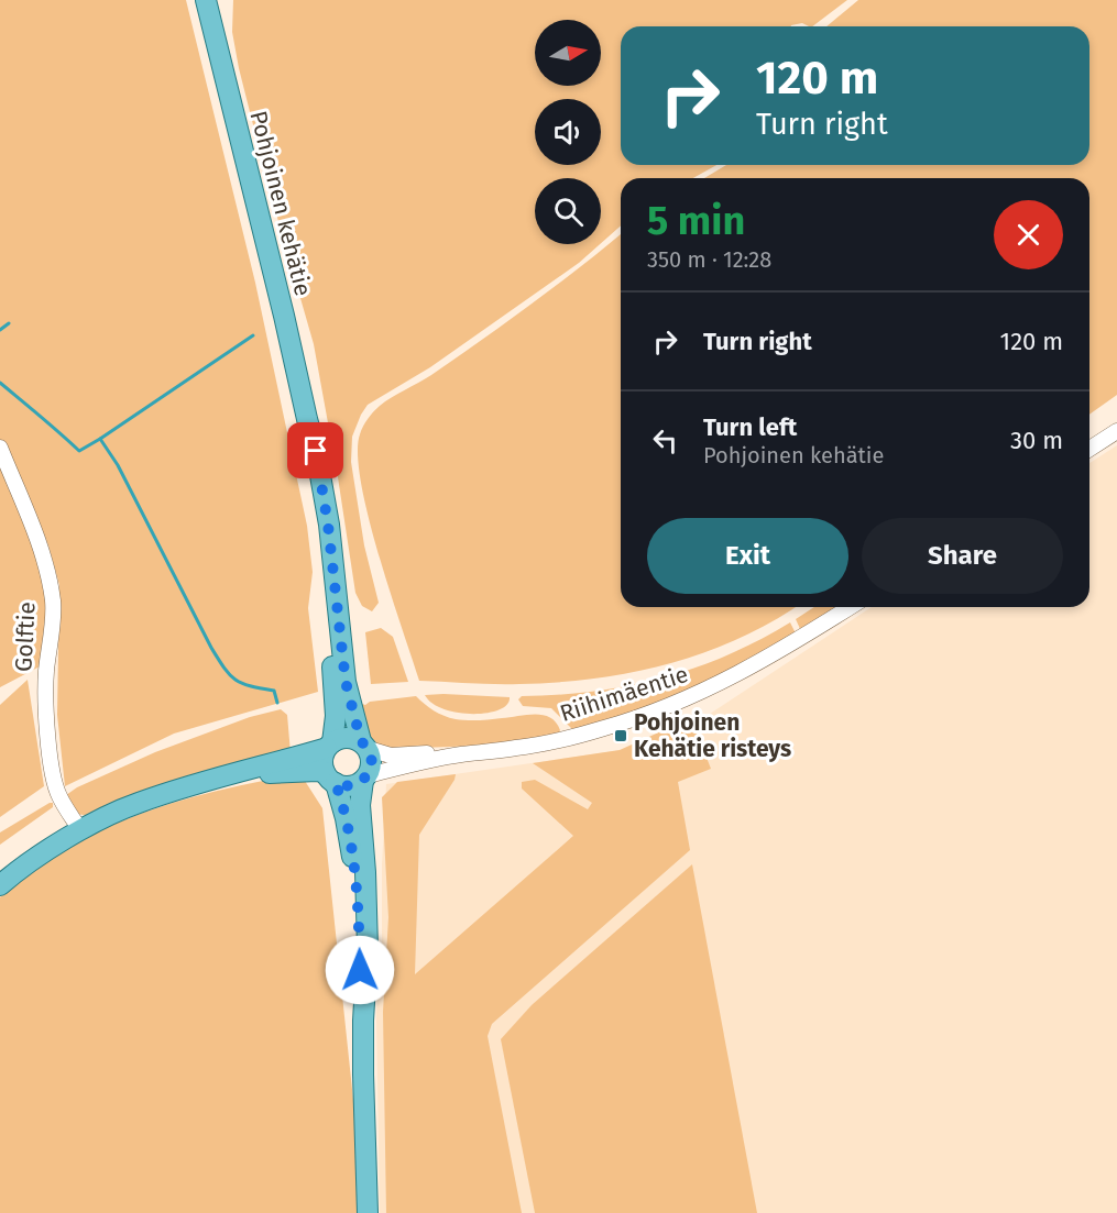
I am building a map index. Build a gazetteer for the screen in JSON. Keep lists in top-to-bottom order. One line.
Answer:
{"streets":{"main road":["Pohjoinen kehätie"],"street":["Golftie","Riihimäentie"]},"crossings":[["Pohjoinen kehätie","Riihimäentie"]],"places":{"transit":["Pohjoinen Kehätie risteys"]},"north":"right","page":{"turn":["120 m","Turn right"],"heading":["5 min","350 m · 12:28"],"list":[{"name":"Turn right","value":"120 m"},{"name":"Turn left","note":"Pohjoinen kehätie","value":"30 m"}],"buttons":["Exit","Share"]}}
